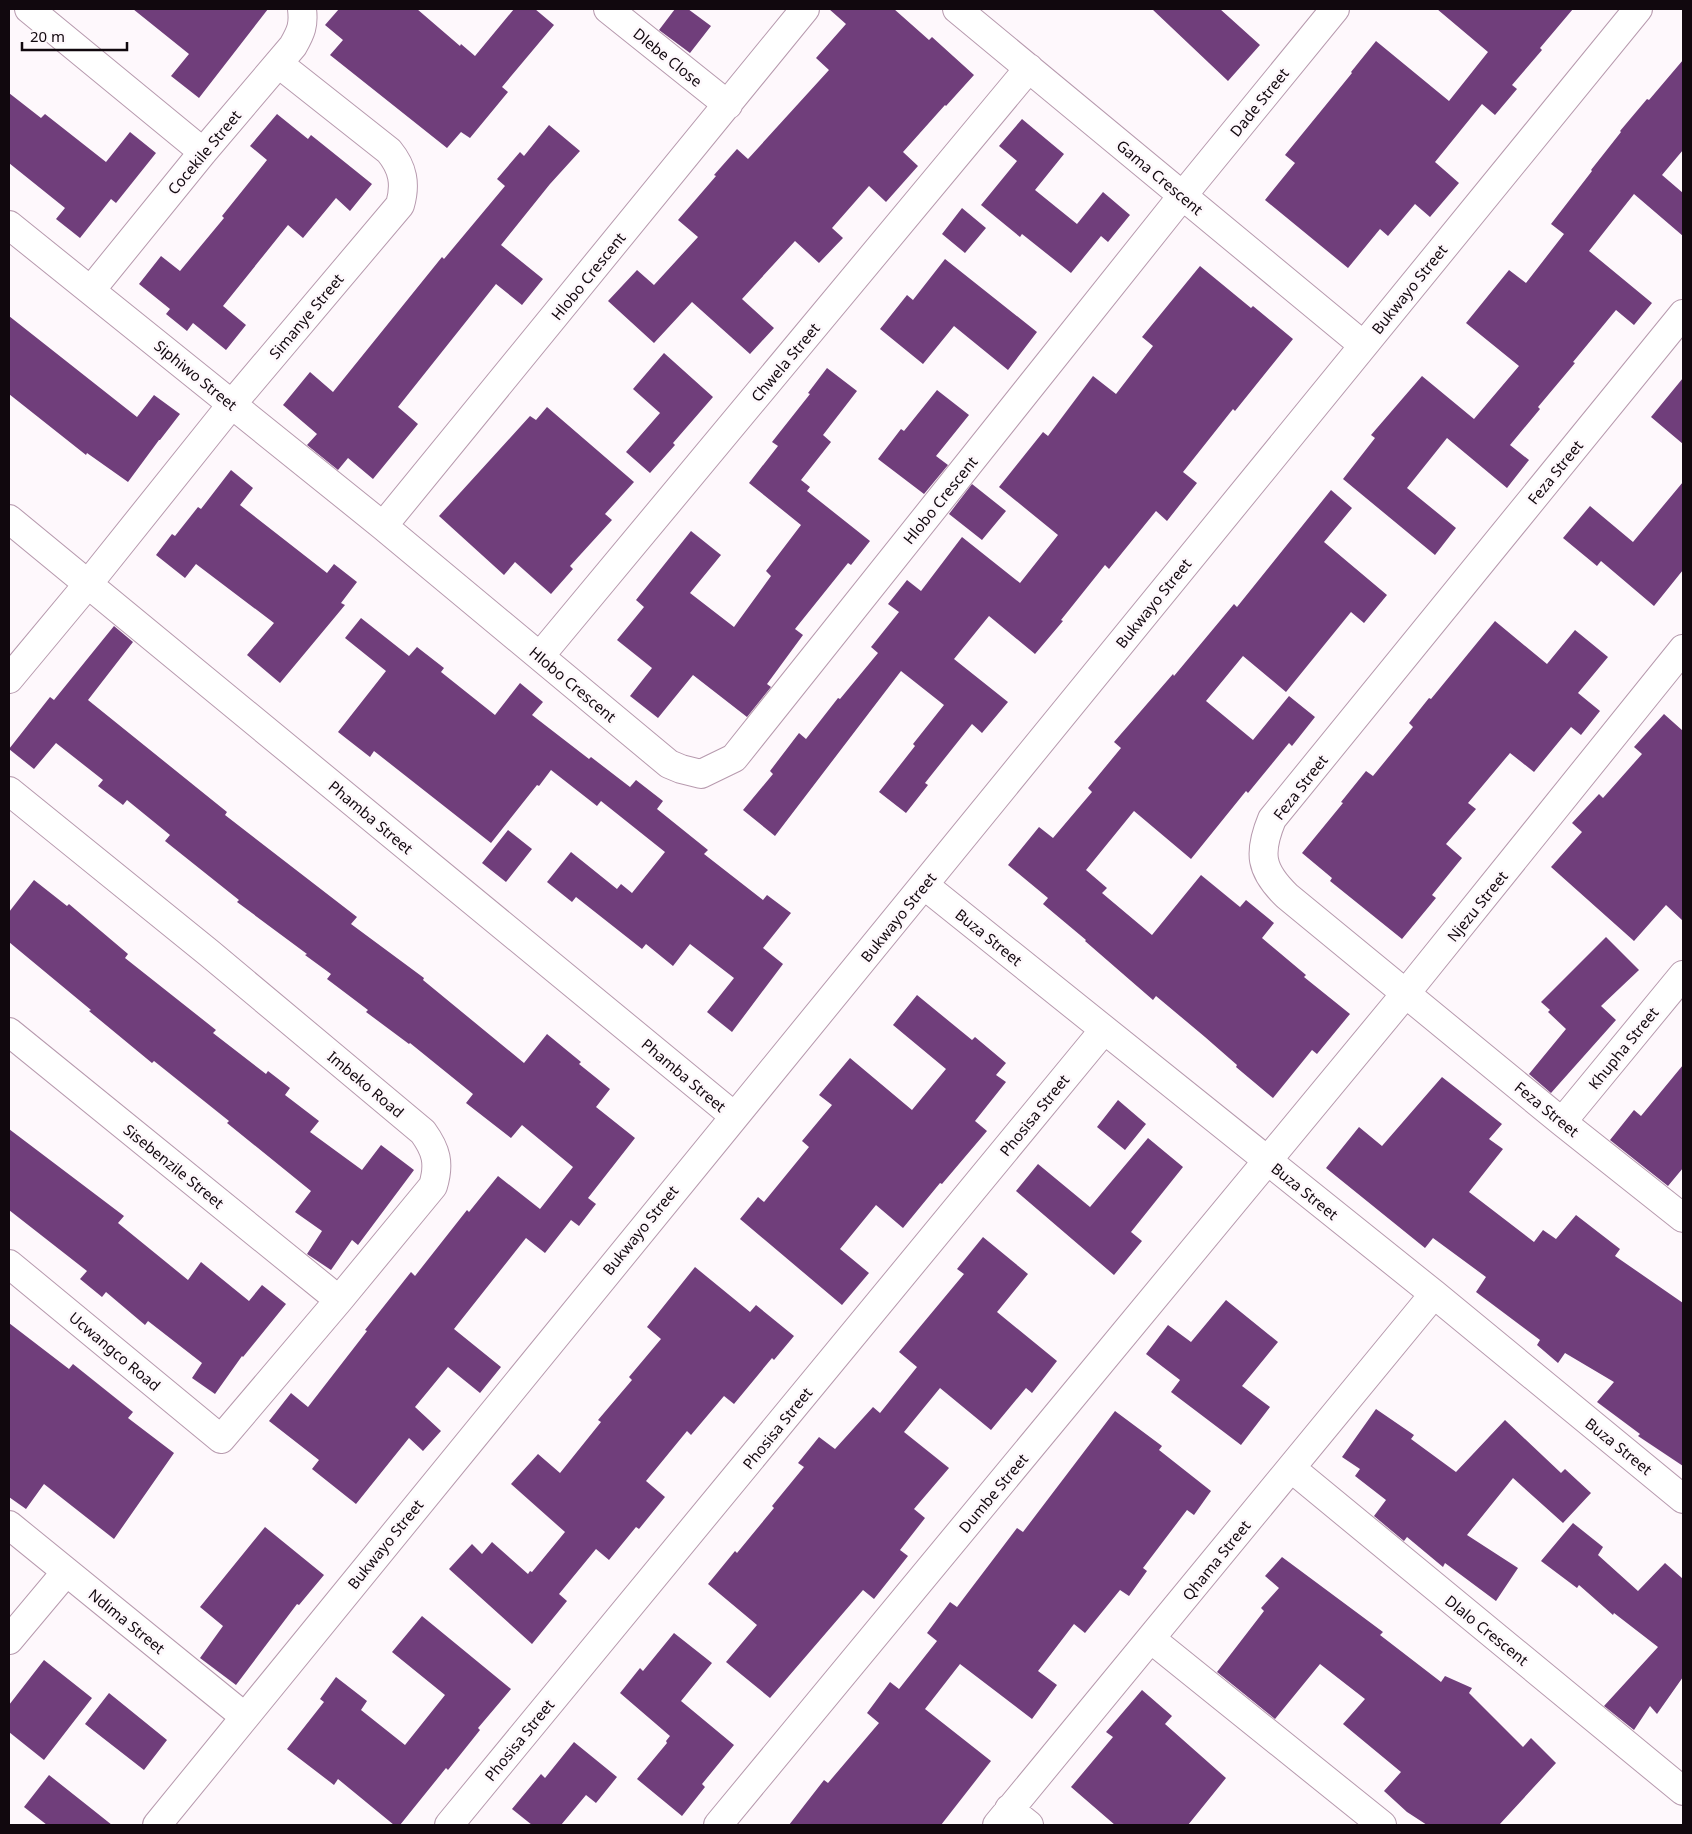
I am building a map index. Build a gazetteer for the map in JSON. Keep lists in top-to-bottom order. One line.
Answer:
{"streets":{"street":["Dlebe Close","Dade Street","Cocekile Street","Gama Crescent","Hlobo Crescent","Bukwayo Street","Simanye Street","Chwela Street","Siphiwo Street","Feza Street","Phamba Street","Njezu Street","Buza Street","Khupha Street","Imbeko Road","Phosisa Street","Sisebenzile Street","Ucwangco Road","Dumbe Street","Qhama Street","Ndima Street","Dlalo Crescent"]},"crossings":[["Dlebe Close","Hlobo Crescent"],["Dade Street","Gama Crescent"],["Dade Street","Hlobo Crescent"],["Cocekile Street","Simanye Street"],["Cocekile Street","Siphiwo Street"],["Gama Crescent","Hlobo Crescent"],["Gama Crescent","Bukwayo Street"],["Gama Crescent","Chwela Street"],["Hlobo Crescent","Chwela Street"],["Hlobo Crescent","Siphiwo Street"],["Bukwayo Street","Phamba Street"],["Bukwayo Street","Buza Street"],["Bukwayo Street","Ndima Street"],["Simanye Street","Siphiwo Street"],["Simanye Street","Phamba Street"],["Feza Street","Njezu Street"],["Feza Street","Khupha Street"],["Njezu Street","Buza Street"],["Njezu Street","Dumbe Street"],["Buza Street","Phosisa Street"],["Buza Street","Dumbe Street"],["Buza Street","Qhama Street"],["Imbeko Road","Sisebenzile Street"],["Imbeko Road","Ucwangco Road"],["Qhama Street","Dlalo Crescent"]],"scale_bar":"20 m"}
